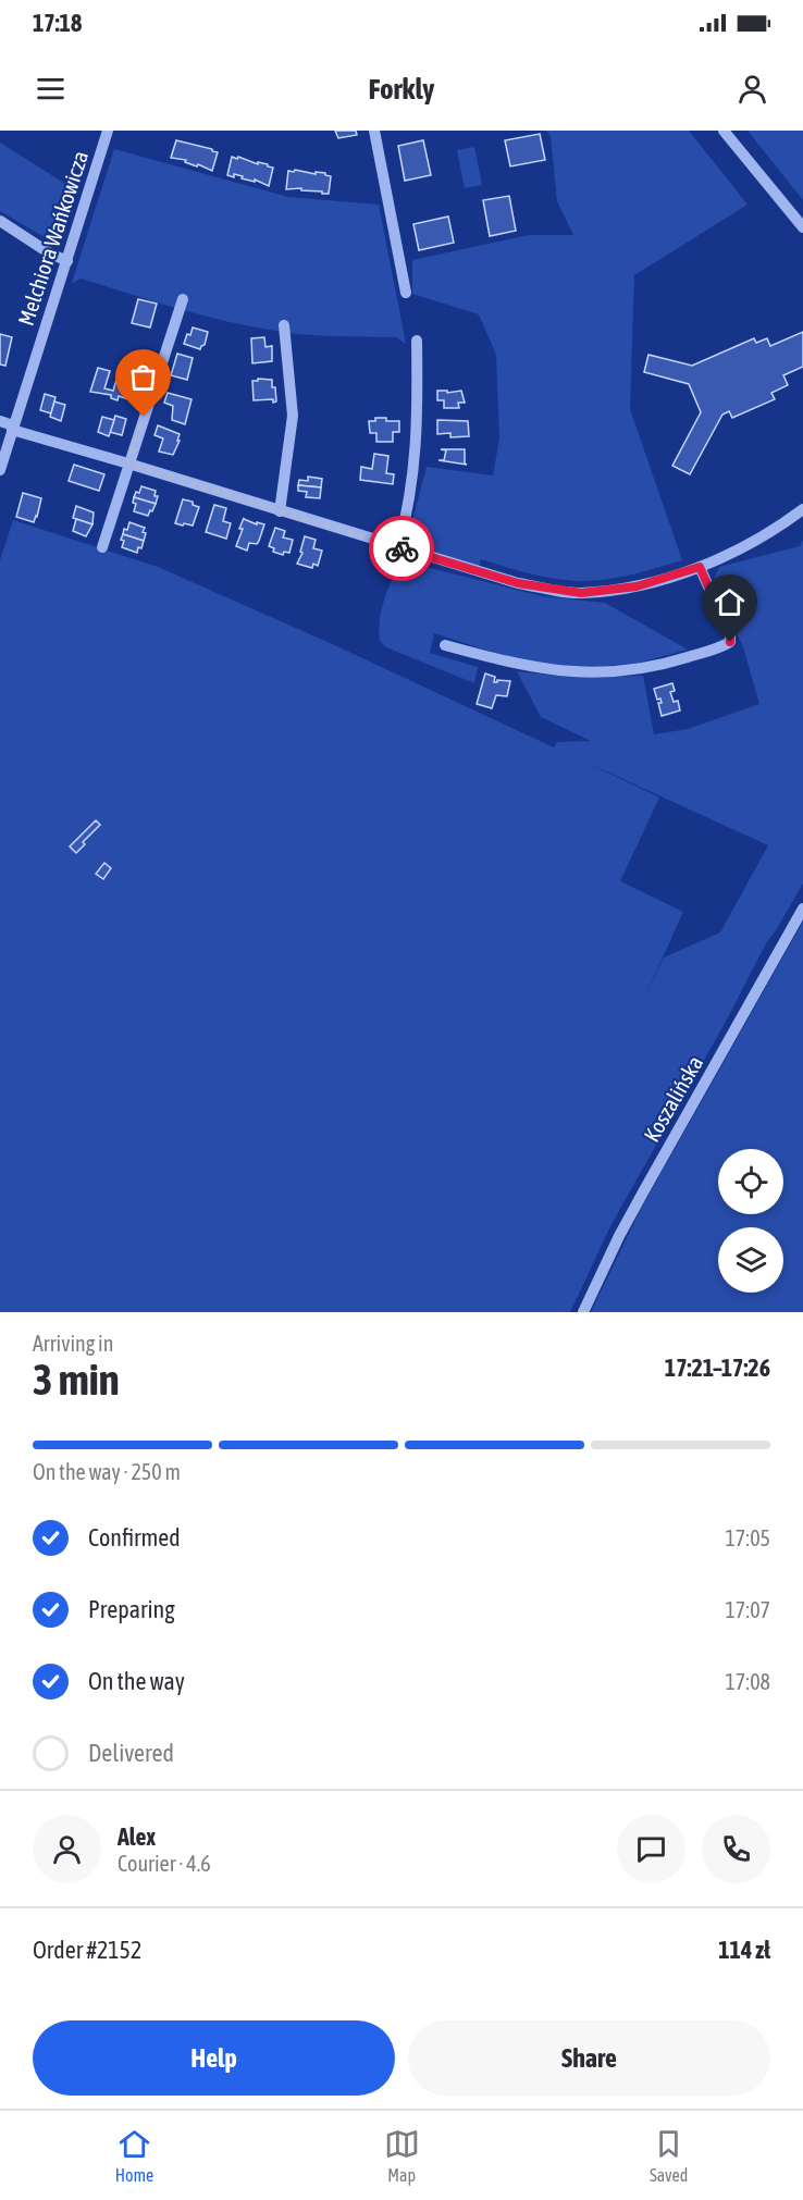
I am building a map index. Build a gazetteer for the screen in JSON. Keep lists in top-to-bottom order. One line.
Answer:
{"streets":{"street":["Melchiora Wańkowicza","Koszalińska"]},"page":{"status":"17:18","header":"Forkly","heading":["3 min","Arriving in","17:21–17:26"],"panel":["Alex","Courier · 4.6","Order #2152","114 zł"],"bar":"On the way · 250 m","list":[["Confirmed","17:05"],["Preparing","17:07"],["On the way","17:08"],"Delivered"],"buttons":["Help","Share"],"tabs":["Home","Map","Saved"]}}
